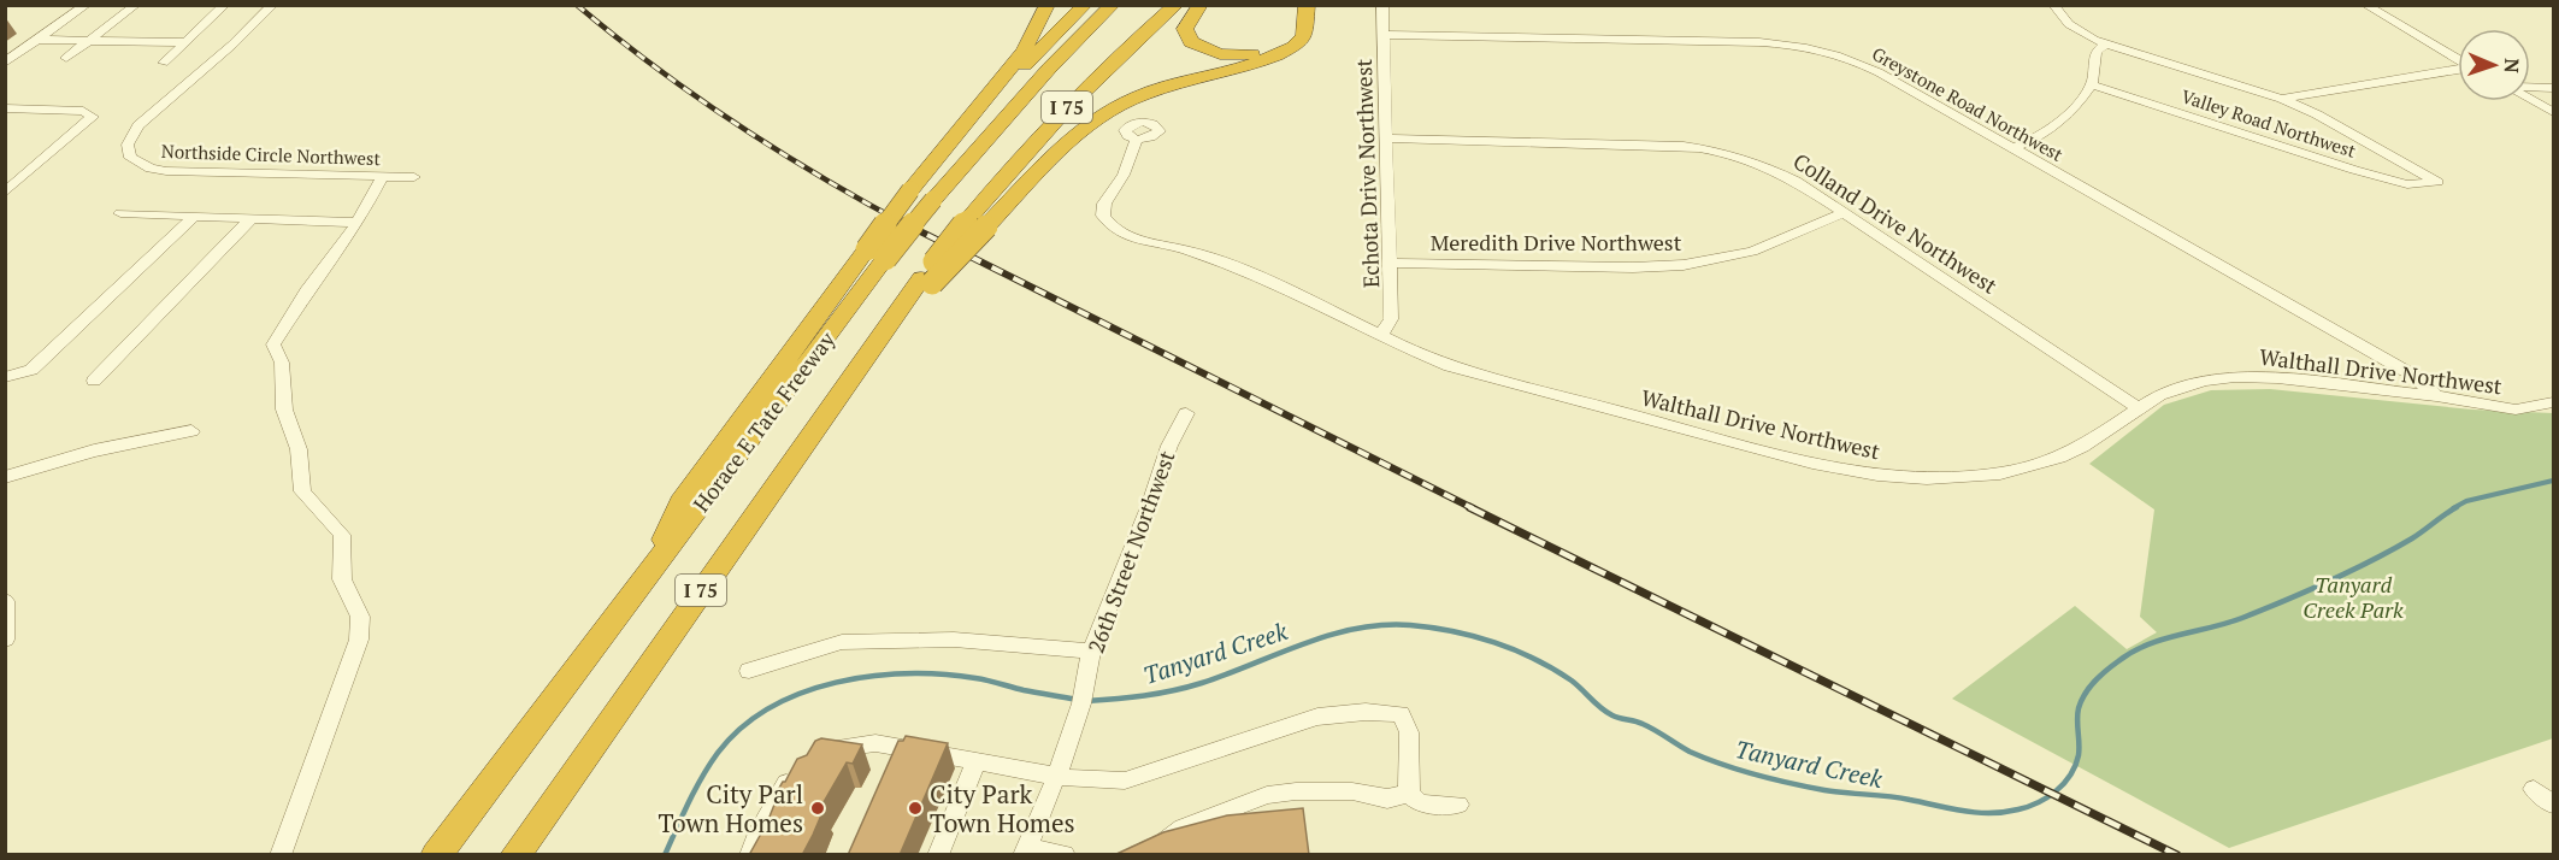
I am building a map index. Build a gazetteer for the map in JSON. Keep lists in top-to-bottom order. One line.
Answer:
{"streets":{"highway":["I 75","Horace E Tate Freeway"],"street":["Greystone Road Northwest","Valley Road Northwest","Northside Circle Northwest","Echota Drive Northwest","Colland Drive Northwest","Meredith Drive Northwest","Walthall Drive Northwest","26th Street Northwest"]},"crossings":[["Greystone Road Northwest","Echota Drive Northwest"],["Greystone Road Northwest","Walthall Drive Northwest"],["I 75","Horace E Tate Freeway"],["Echota Drive Northwest","Colland Drive Northwest"],["Echota Drive Northwest","Meredith Drive Northwest"],["Echota Drive Northwest","Walthall Drive Northwest"],["Colland Drive Northwest","Meredith Drive Northwest"],["Colland Drive Northwest","Walthall Drive Northwest"]],"water":["Tanyard Creek"],"parks":["Tanyard Creek Park"],"places":["City Parl Town Homes","City Park Town Homes"],"north":"right"}
